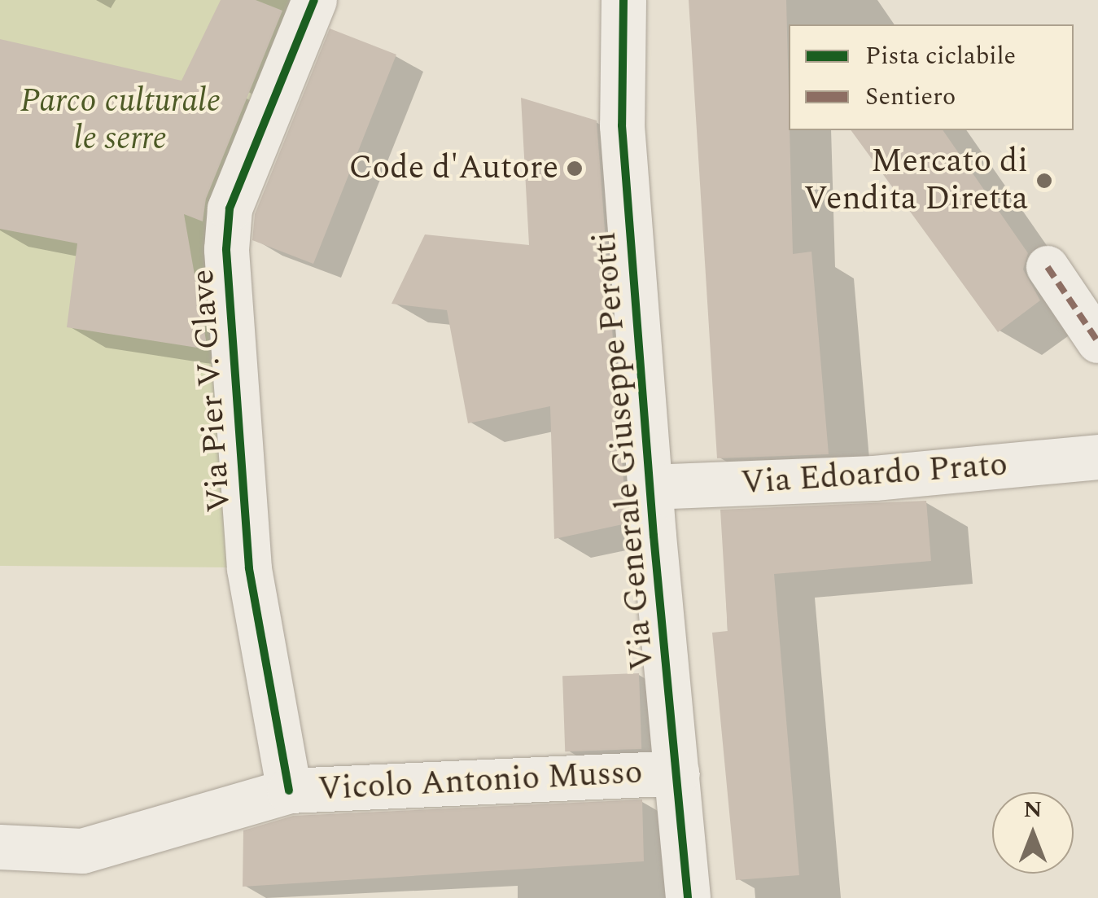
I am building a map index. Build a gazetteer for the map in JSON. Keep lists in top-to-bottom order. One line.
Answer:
{"streets":{"street":["Via Pier V. Clave","Via Generale Giuseppe Perotti","Via Edoardo Prato","Vicolo Antonio Musso"]},"crossings":[["Via Pier V. Clave","Vicolo Antonio Musso"],["Via Generale Giuseppe Perotti","Via Edoardo Prato"],["Via Generale Giuseppe Perotti","Vicolo Antonio Musso"]],"parks":["Parco culturale le serre"],"places":["Code d'Autore","Mercato di Vendita Diretta"],"legend":["Pista ciclabile","Sentiero"],"north":"top"}
